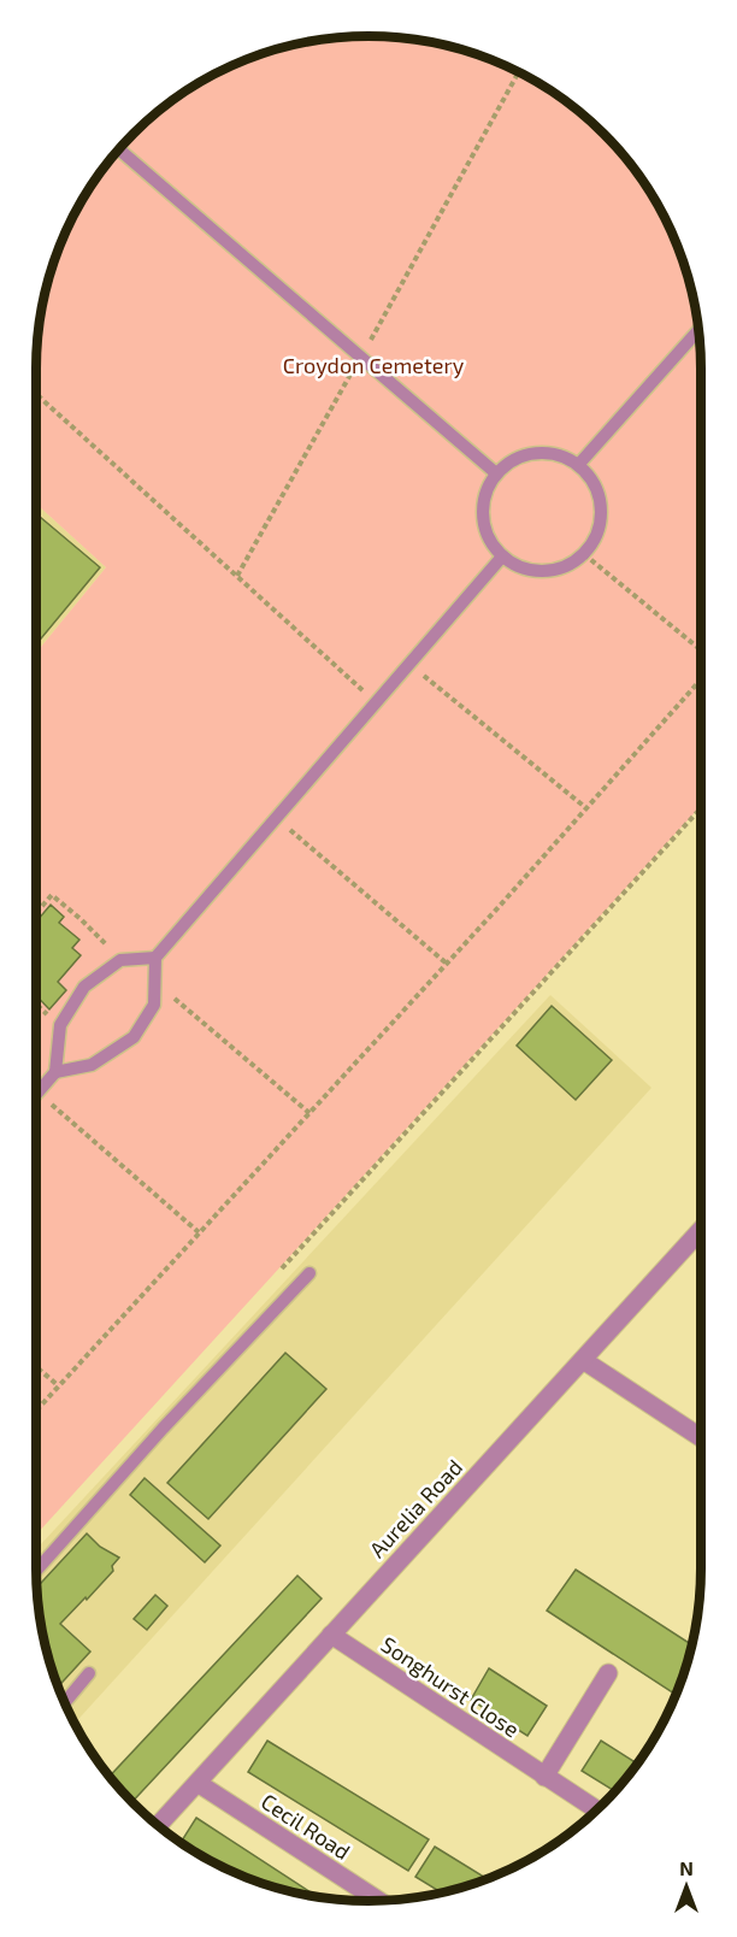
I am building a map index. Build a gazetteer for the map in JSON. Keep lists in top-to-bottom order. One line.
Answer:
{"streets":{"street":["Aurelia Road","Songhurst Close","Cecil Road"]},"crossings":[["Aurelia Road","Songhurst Close"],["Aurelia Road","Cecil Road"]],"parks":["Croydon Cemetery"],"north":"top"}
